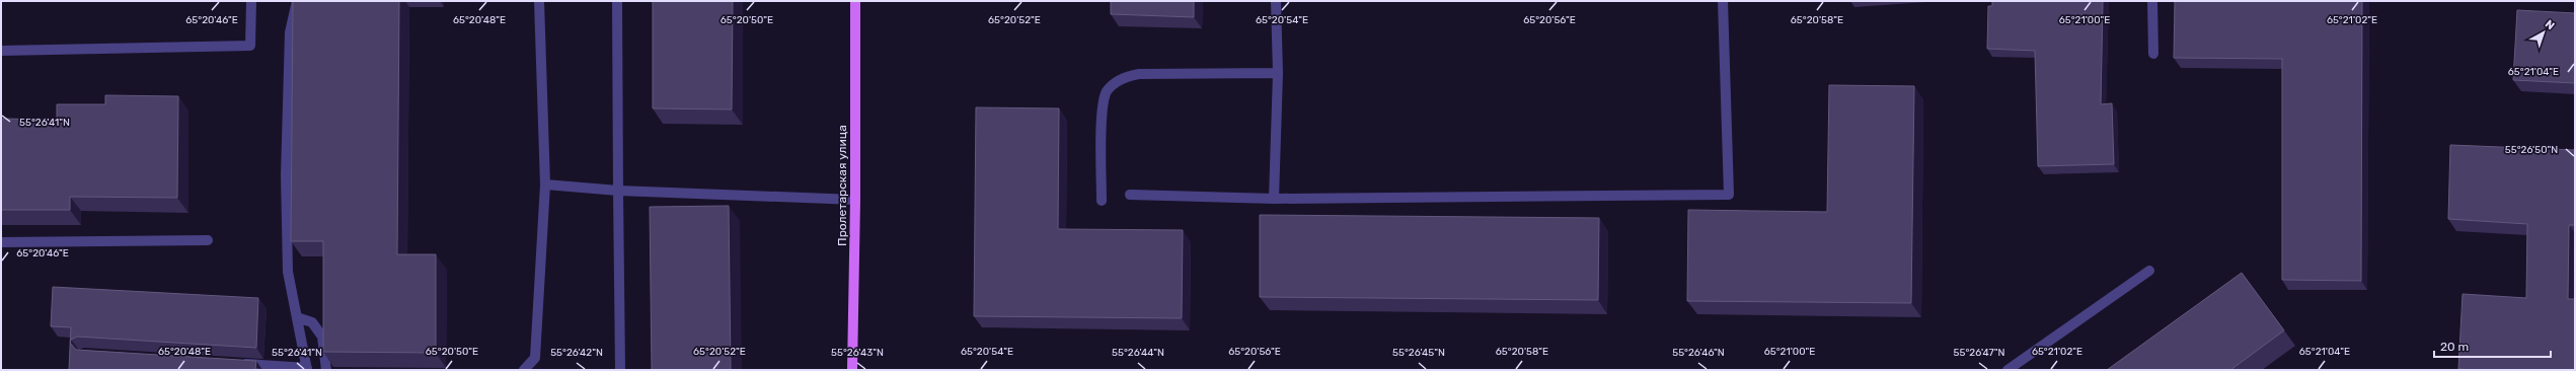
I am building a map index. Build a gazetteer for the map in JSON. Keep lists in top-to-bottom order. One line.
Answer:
{"streets":{"main road":["Пролетарская улица"]},"scale_bar":"20 m","north":"top right","coordinates":["65°20'46\"E","65°20'48\"E","65°20'50\"E","65°20'52\"E","65°20'54\"E","65°20'56\"E","65°20'58\"E","65°21'00\"E","65°21'02\"E","65°21'04\"E","55°26'41\"N","55°26'50\"N","55°26'42\"N","55°26'43\"N","55°26'44\"N","55°26'45\"N","55°26'46\"N","55°26'47\"N"]}
